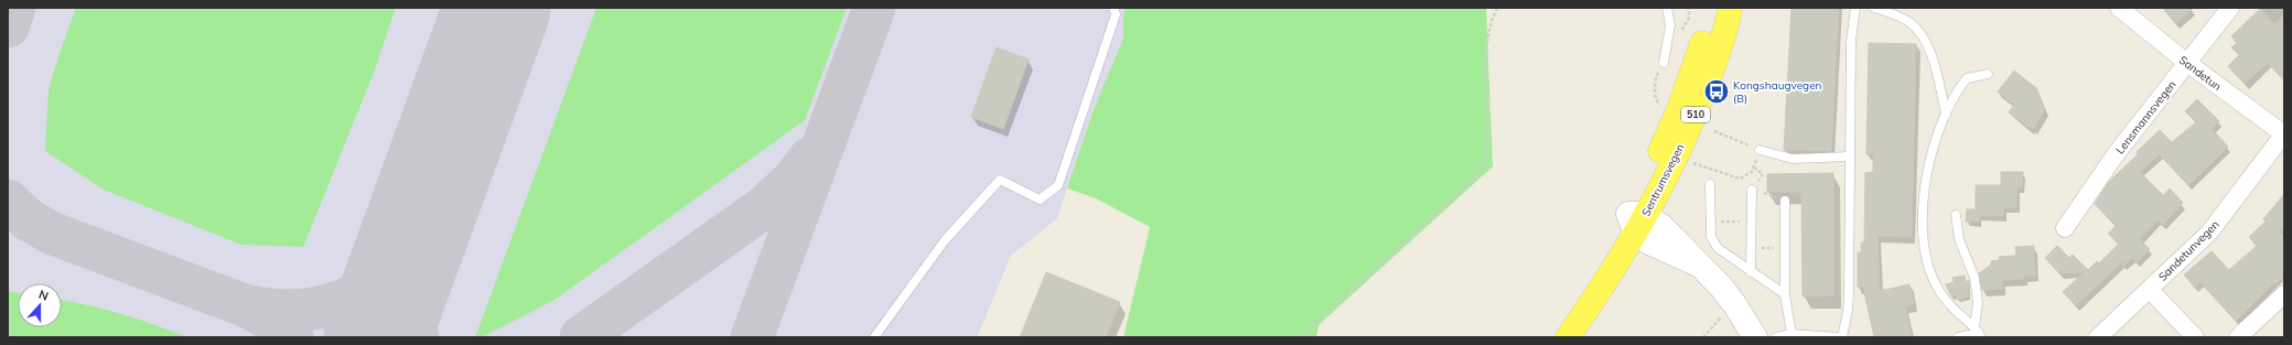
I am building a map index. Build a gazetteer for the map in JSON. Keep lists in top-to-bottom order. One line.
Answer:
{"streets":{"main road":["510","Sentrumsvegen"],"street":["Sandetun","Lensmannsvegen","Sandetunvegen"]},"crossings":[["Sandetun","Lensmannsvegen"],["Sandetun","Sandetunvegen"]],"places":{"bus stop":["Kongshaugvegen (B)"]},"north":"top"}
